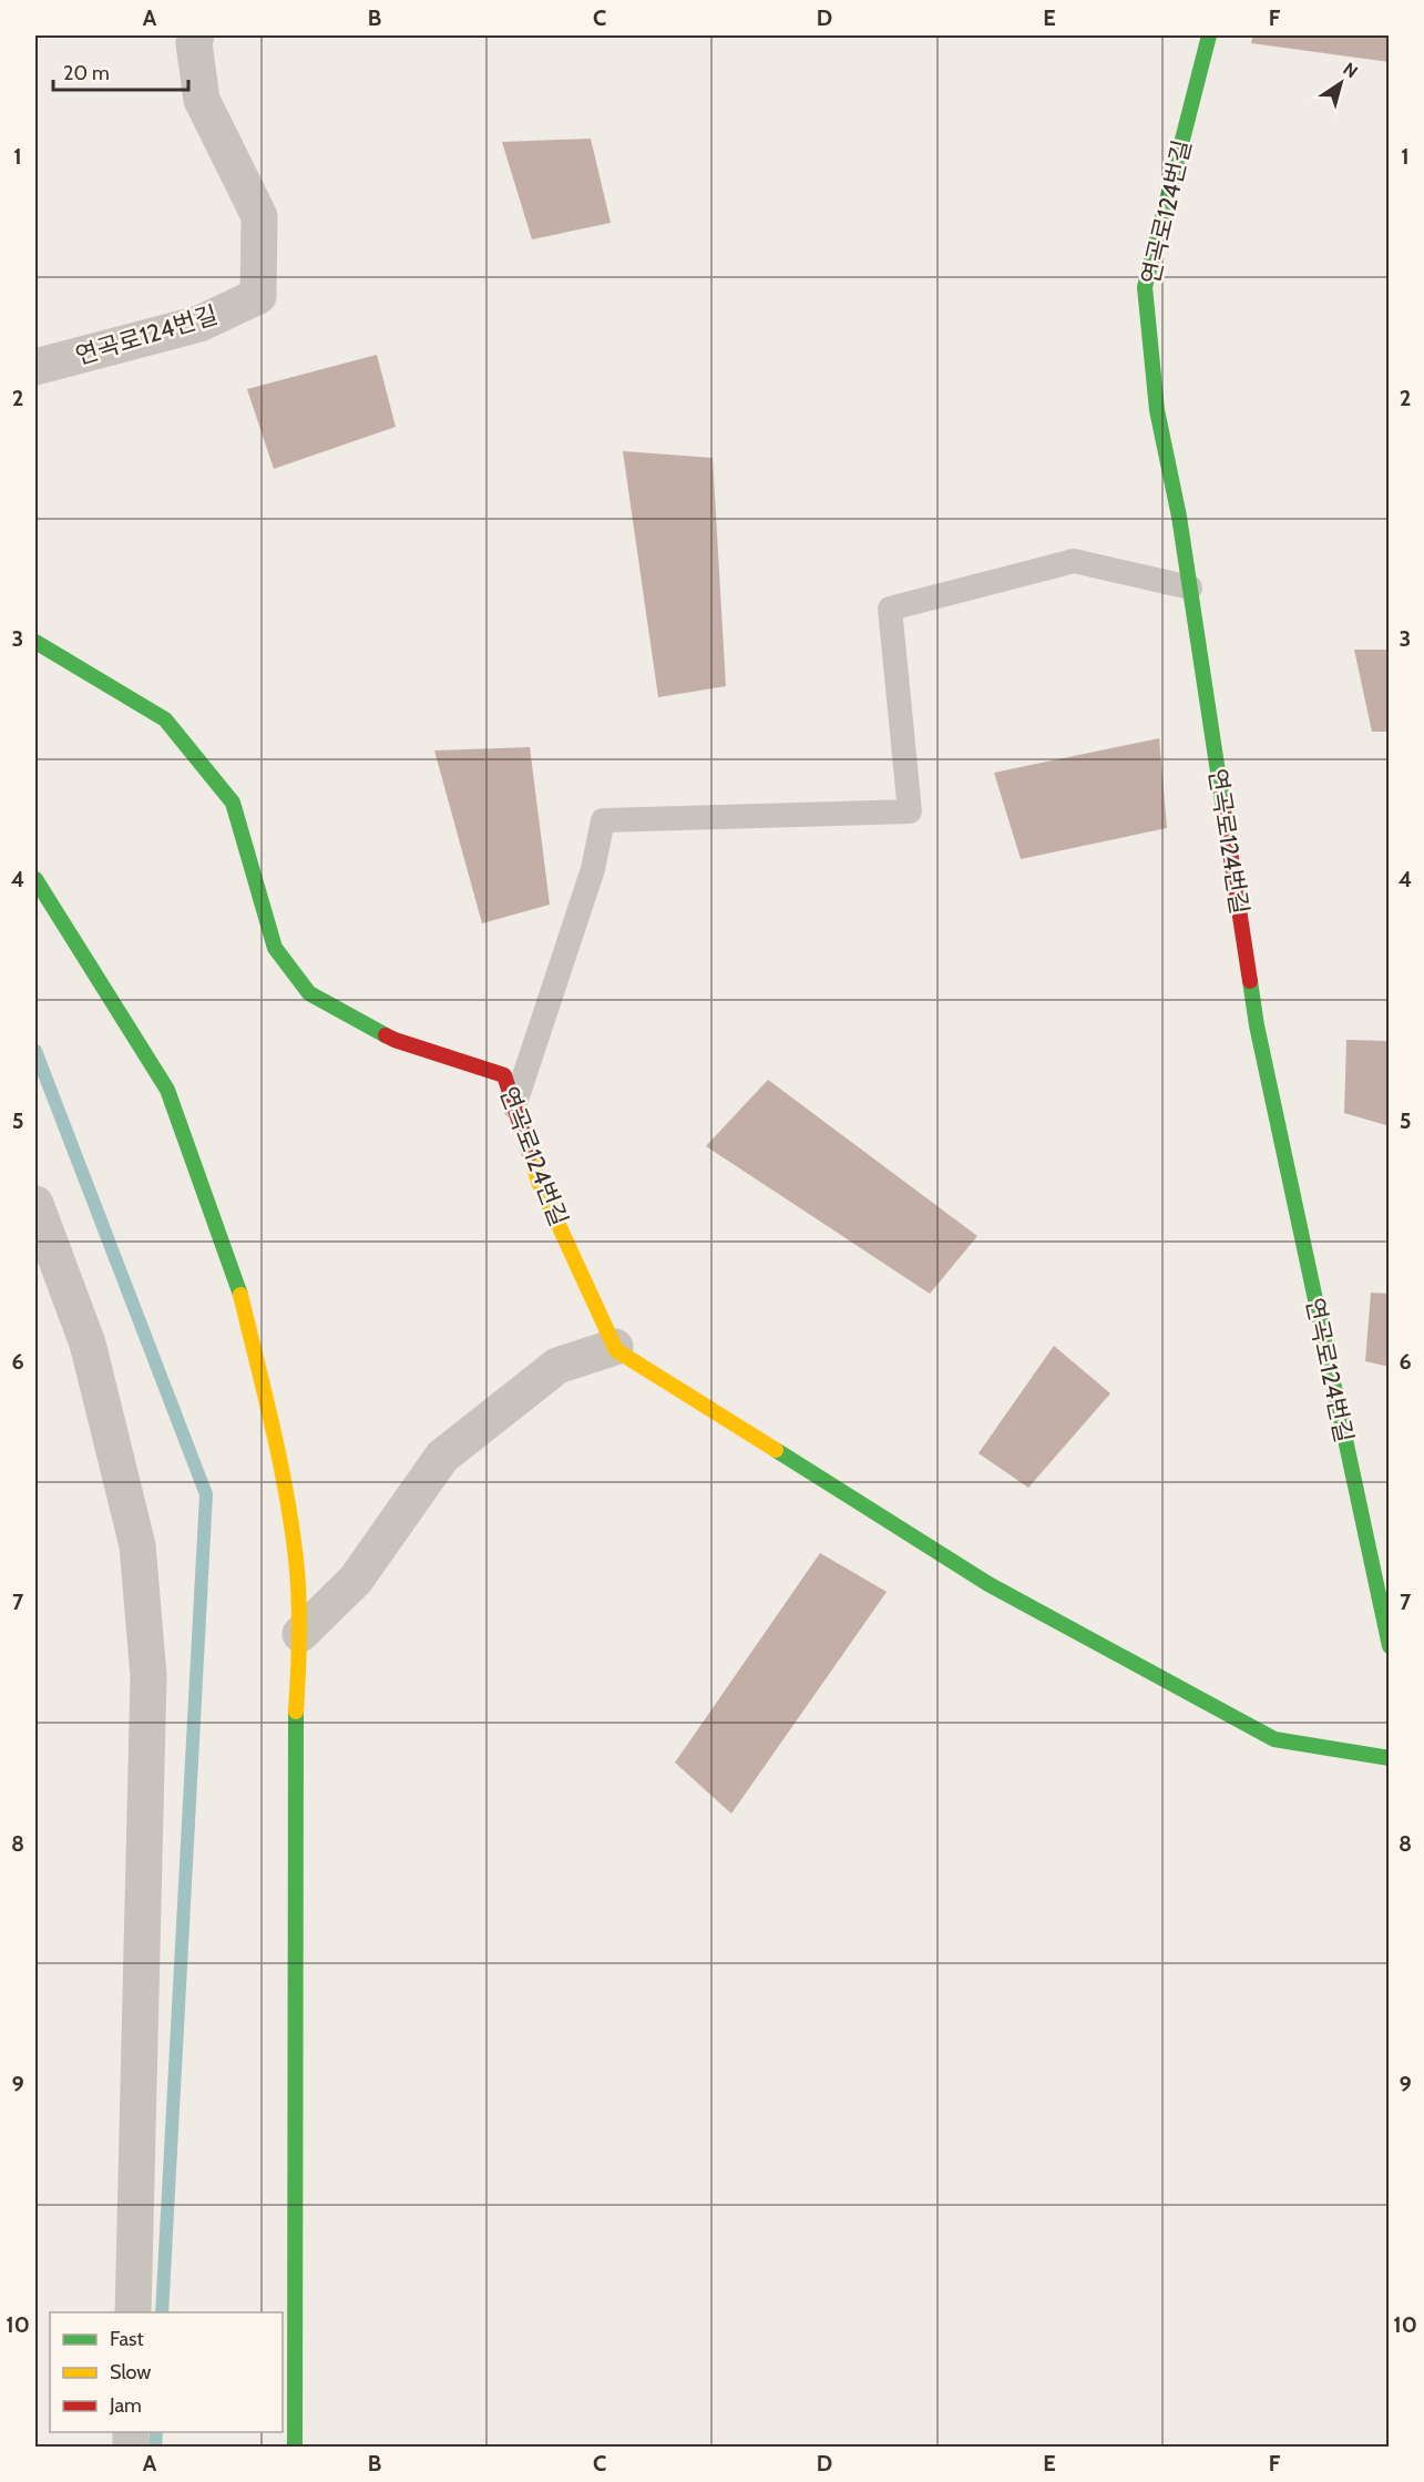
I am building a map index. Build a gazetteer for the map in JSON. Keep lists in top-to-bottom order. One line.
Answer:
{"streets":{"street":["연곡로124번길"]},"legend":["Fast","Slow","Jam"],"scale_bar":"20 m","north":"top right","grid":{"columns":["A","B","C","D","E","F"],"rows":["1","2","3","4","5","6","7","8","9","10"]}}
